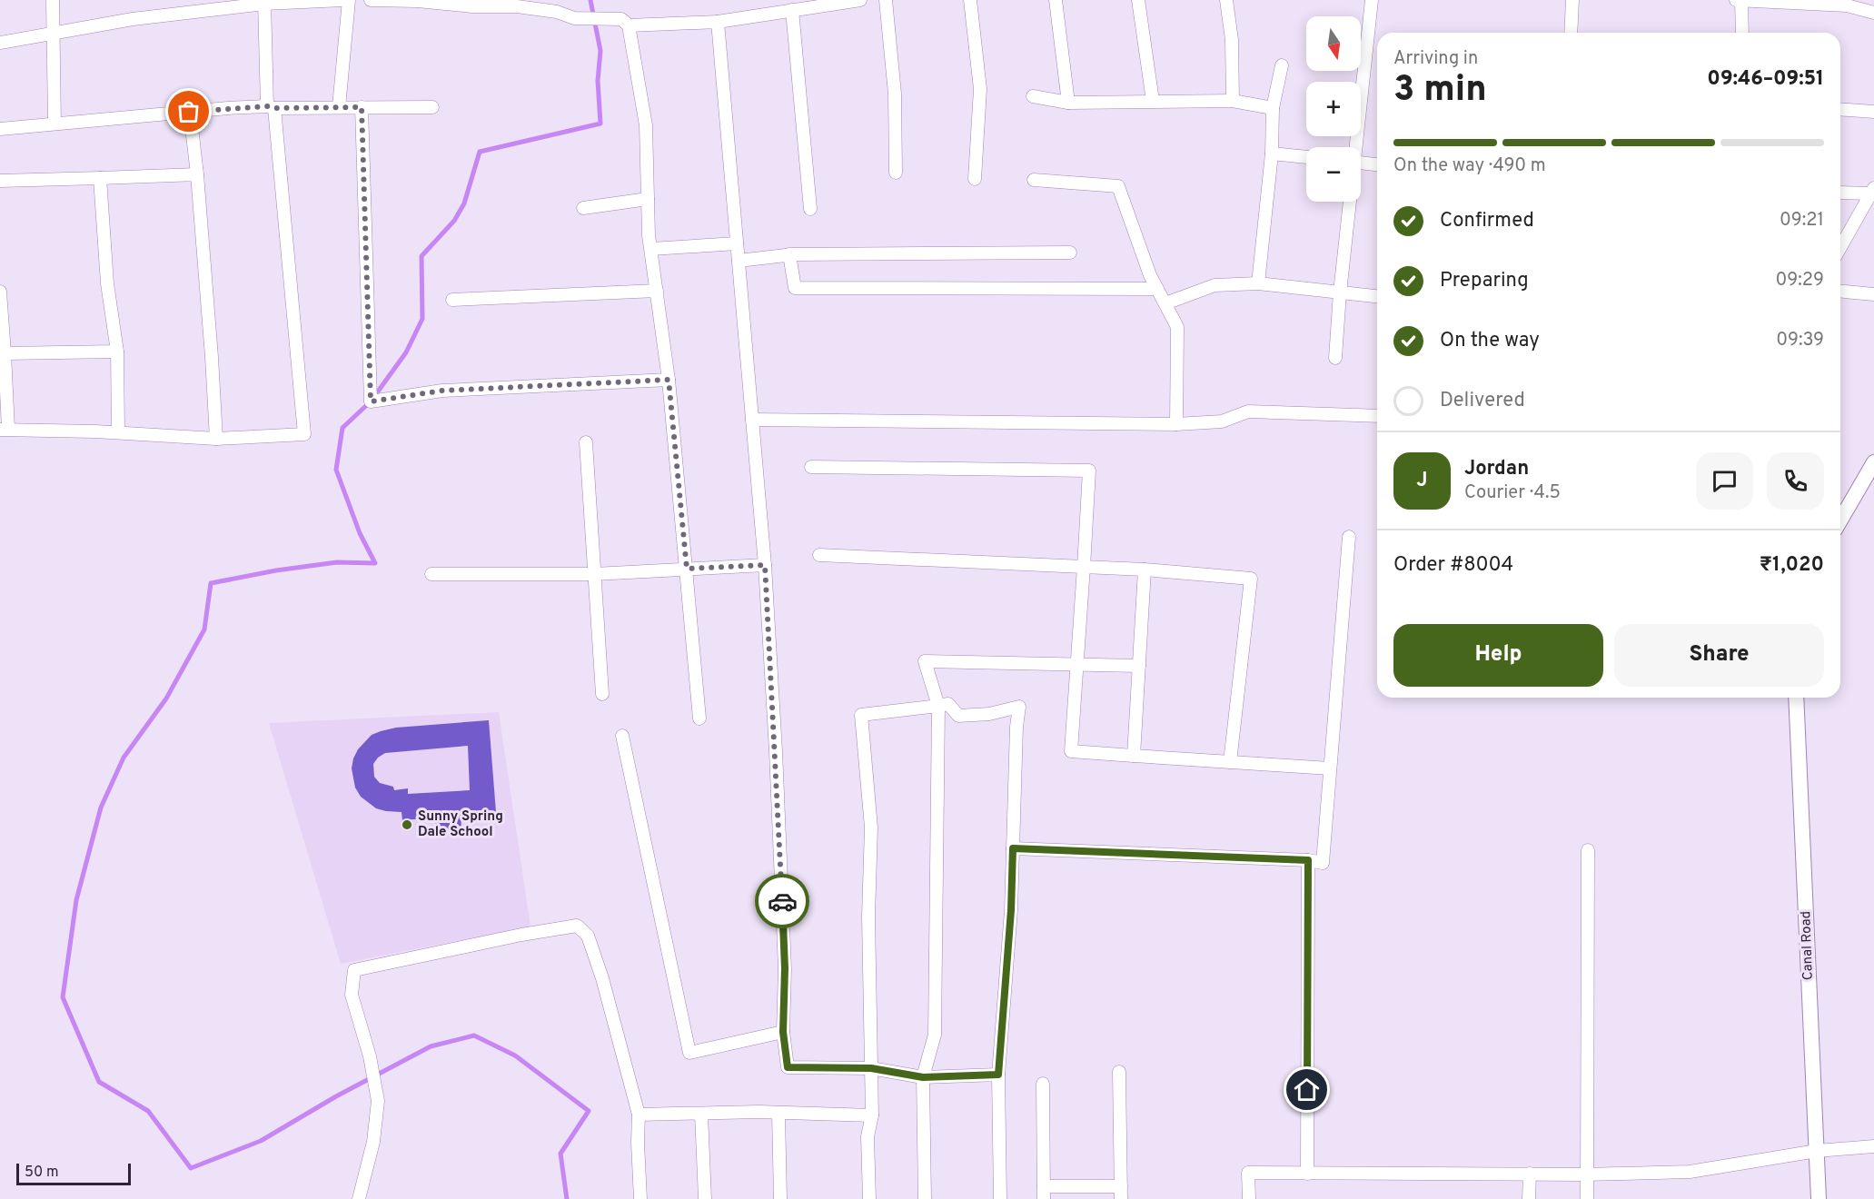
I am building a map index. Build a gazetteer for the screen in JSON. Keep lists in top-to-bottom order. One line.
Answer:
{"streets":{"street":["Canal Road"]},"places":["Sunny Spring Dale School"],"scale_bar":"50 m","north":"bottom","page":{"map_buttons":["+","−"],"heading":["3 min","Arriving in","09:46–09:51"],"panel":["Jordan","Courier · 4.5","Order #8004","₹1,020"],"bar":"On the way · 490 m","list":[["Confirmed","09:21"],["Preparing","09:29"],["On the way","09:39"],"Delivered"],"round":"J","buttons":["Help","Share"],"scale":"50 m"}}
